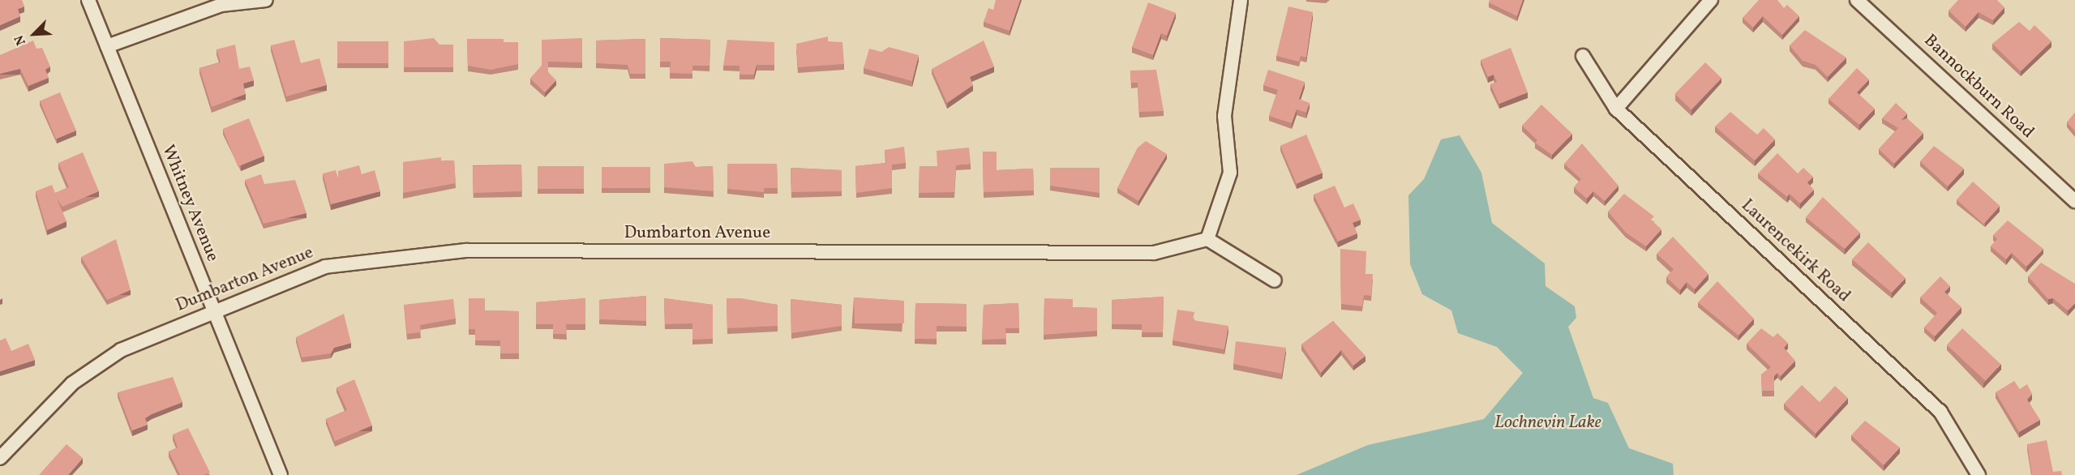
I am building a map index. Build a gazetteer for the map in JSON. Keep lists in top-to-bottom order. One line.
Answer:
{"streets":{"street":["Bannockburn Road","Whitney Avenue","Dumbarton Avenue","Laurencekirk Road"]},"crossings":[["Whitney Avenue","Dumbarton Avenue"]],"water":["Lochnevin Lake"],"north":"bottom left"}
